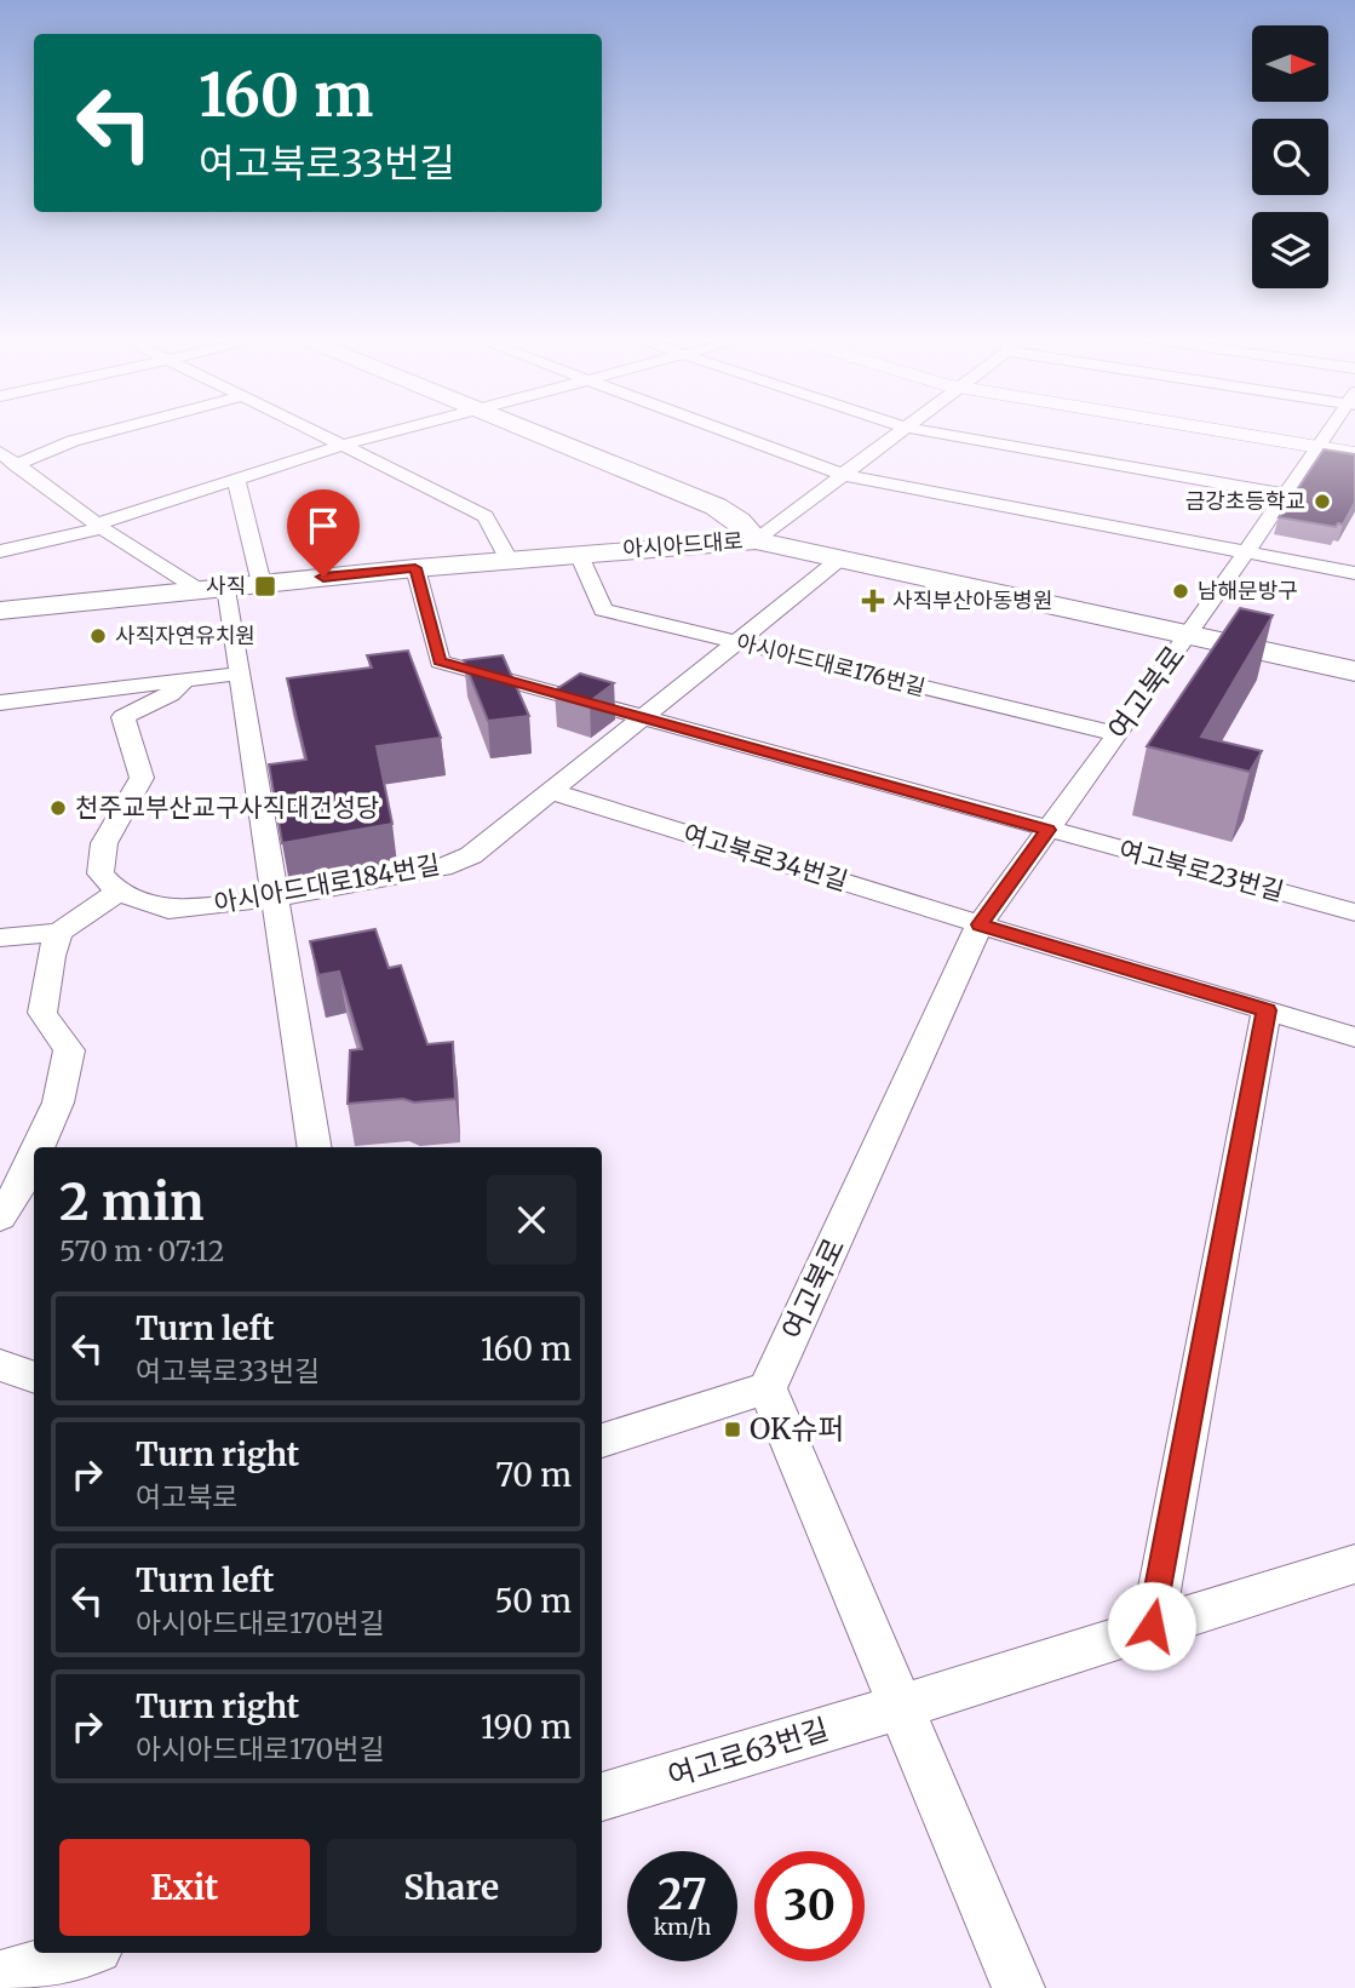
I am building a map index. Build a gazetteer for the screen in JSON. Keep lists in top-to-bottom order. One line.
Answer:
{"streets":{"main road":["아시아드대로"],"street":["아시아드대로176번길","여고북로","여고북로34번길","여고북로23번길","아시아드대로184번길","여고로63번길"]},"crossings":[["아시아드대로","아시아드대로176번길"],["아시아드대로","여고북로"],["아시아드대로","여고북로23번길"],["아시아드대로","아시아드대로184번길"],["아시아드대로176번길","여고북로"],["아시아드대로176번길","아시아드대로184번길"],["여고북로","여고북로34번길"],["여고북로","여고북로23번길"],["여고북로34번길","아시아드대로184번길"],["여고북로23번길","아시아드대로184번길"]],"places":{"other":["금강초등학교","남해문방구","사직자연유치원","천주교부산교구사직대건성당"],"transit":["사직","OK슈퍼"],"health":["사직부산아동병원"]},"north":"right","page":{"turn":["160 m","여고북로33번길"],"heading":["2 min","570 m · 07:12"],"list":[{"name":"Turn left","note":"여고북로33번길","value":"160 m"},{"name":"Turn right","note":"여고북로","value":"70 m"},{"name":"Turn left","note":"아시아드대로170번길","value":"50 m"},{"name":"Turn right","note":"아시아드대로170번길","value":"190 m"}],"buttons":["Exit","Share"],"speed":"27 km/h","limit":"30"}}
